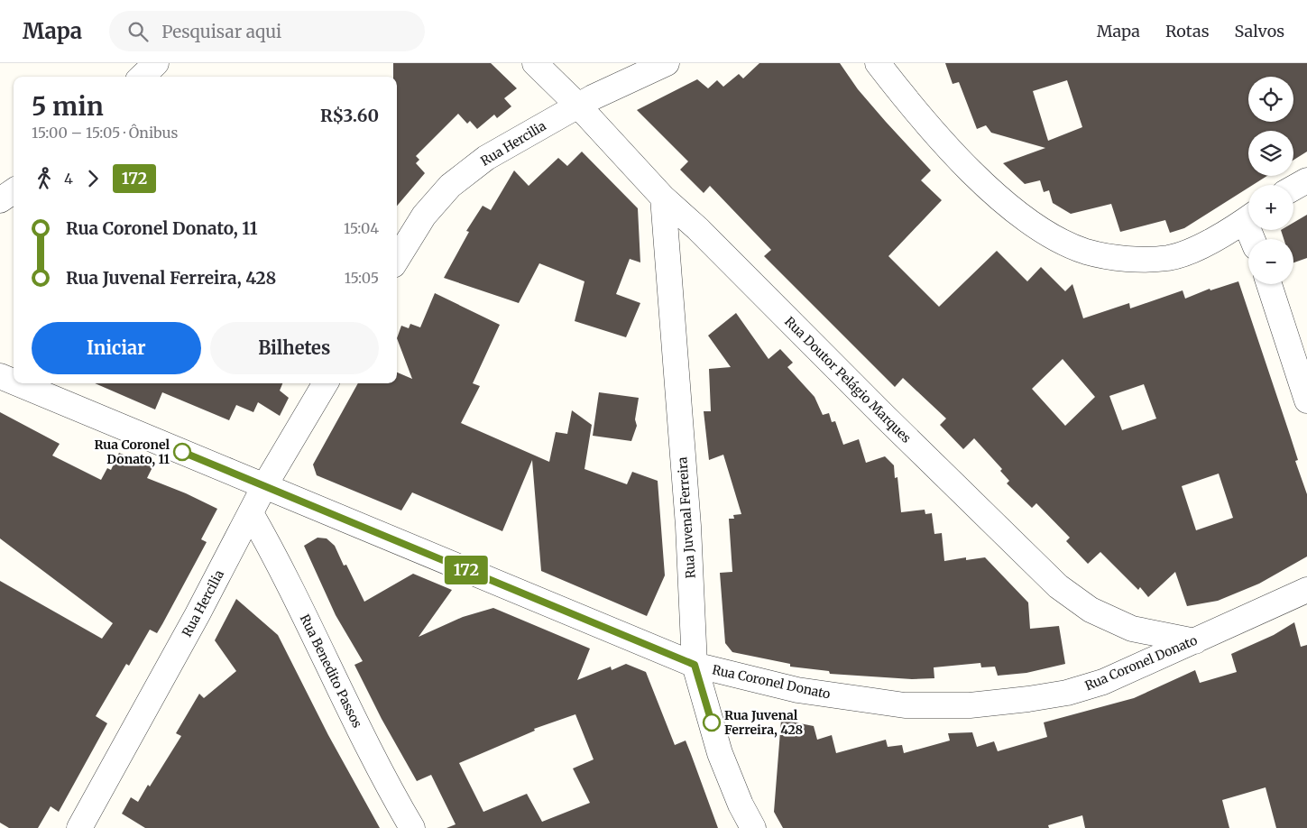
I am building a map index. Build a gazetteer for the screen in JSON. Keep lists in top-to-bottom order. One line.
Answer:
{"streets":{"street":["Rua Hercilia","Rua Doutor Pelágio Marques","Rua Juvenal Ferreira","Rua Coronel Donato","Rua Benedito Passos"]},"crossings":[["Rua Hercilia","Rua Doutor Pelágio Marques"],["Rua Hercilia","Rua Coronel Donato"],["Rua Hercilia","Rua Benedito Passos"],["Rua Doutor Pelágio Marques","Rua Juvenal Ferreira"],["Rua Doutor Pelágio Marques","Rua Coronel Donato"],["Rua Juvenal Ferreira","Rua Coronel Donato"]],"places":["Rua Coronel Donato, 11","Rua Juvenal Ferreira, 428"],"lines":["bus line 172"],"page":{"header":"Mapa","search":"Pesquisar aqui","nav":["Mapa","Rotas","Salvos"],"on_map":"172","map_buttons":["+","−"],"heading":["5 min","15:00 – 15:05 · Ônibus","R$3.60"],"legs":["4","172"],"list":[{"name":"Rua Coronel Donato, 11","value":"15:04"},{"name":"Rua Juvenal Ferreira, 428","value":"15:05"}],"buttons":["Iniciar","Bilhetes"]}}
